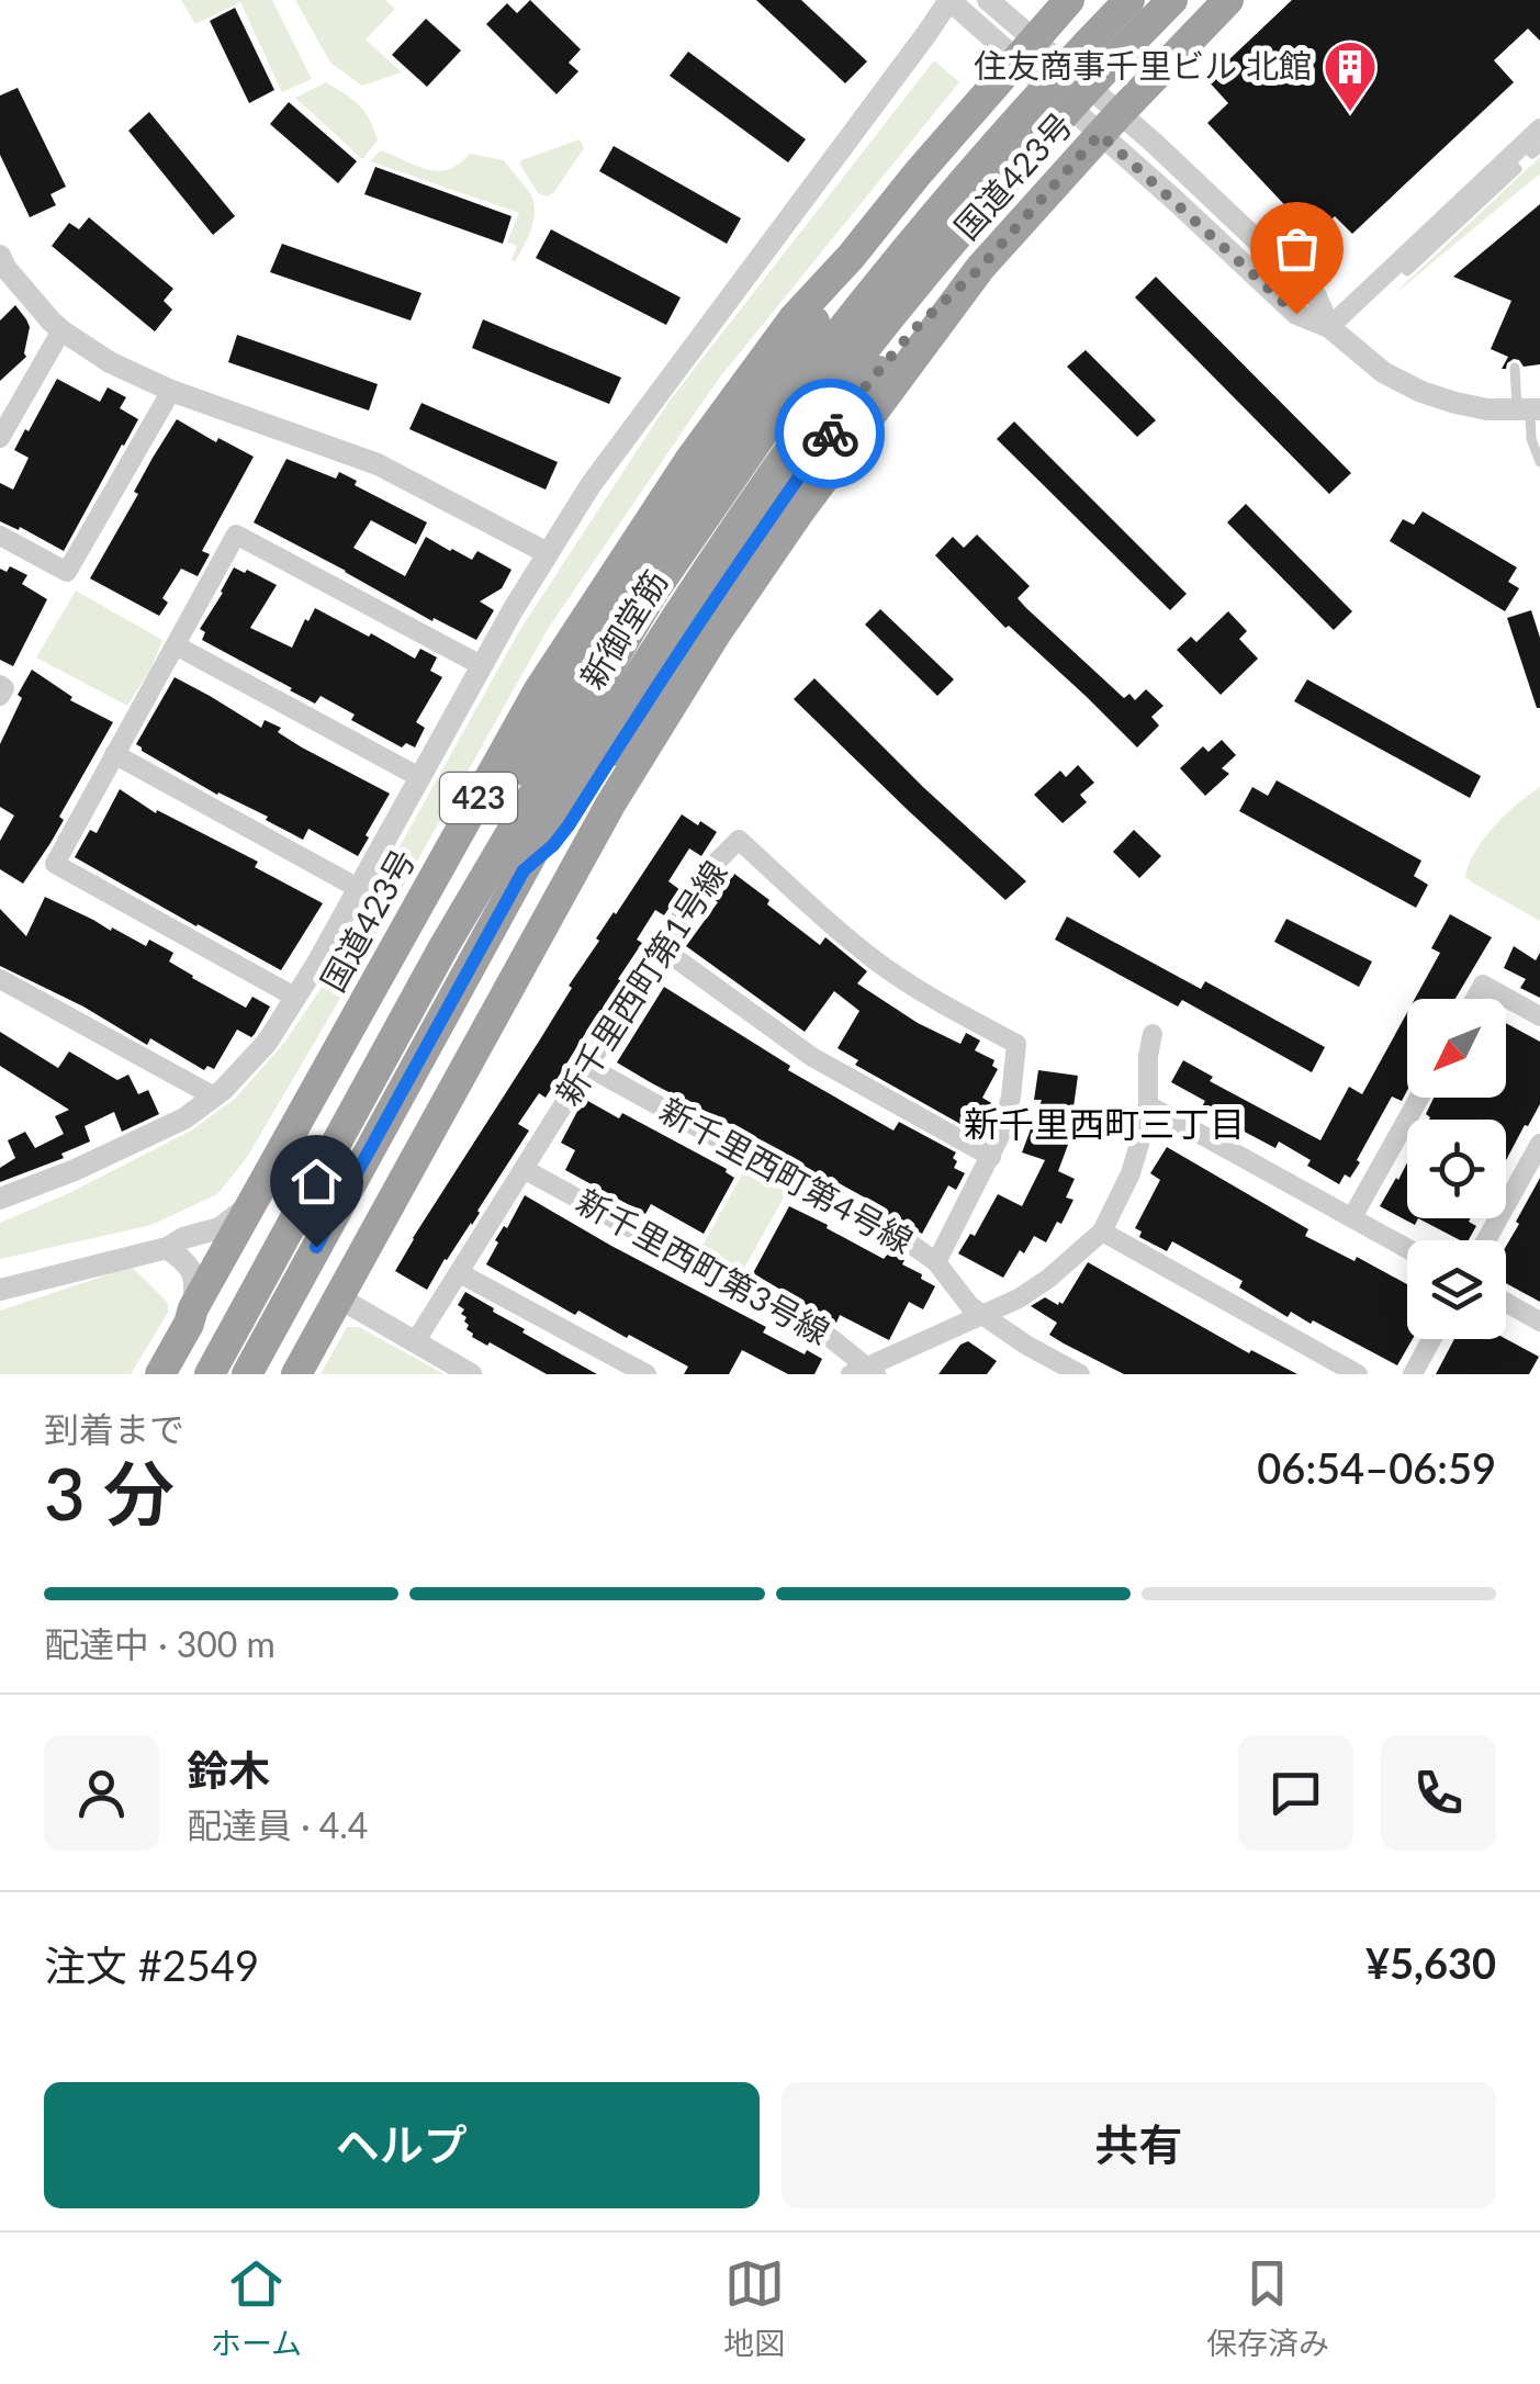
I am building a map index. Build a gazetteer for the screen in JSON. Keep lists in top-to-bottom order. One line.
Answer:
{"streets":{"highway":["国道423号","新御堂筋","423"],"street":["新千里西町第1号線","新千里西町第4号線","新千里西町第3号線"]},"crossings":[["新千里西町第1号線","新千里西町第4号線"],["新千里西町第1号線","新千里西町第3号線"]],"districts":["新千里西町三丁目"],"places":{"building":["住友商事千里ビル 北館"]},"north":"bottom left","page":{"heading":["3 分","到着まで","06:54–06:59"],"panel":["鈴木","配達員 · 4.4","注文 #2549","¥5,630"],"bar":"配達中 · 300 m","buttons":["ヘルプ","共有"],"tabs":["ホーム","地図","保存済み"]}}
